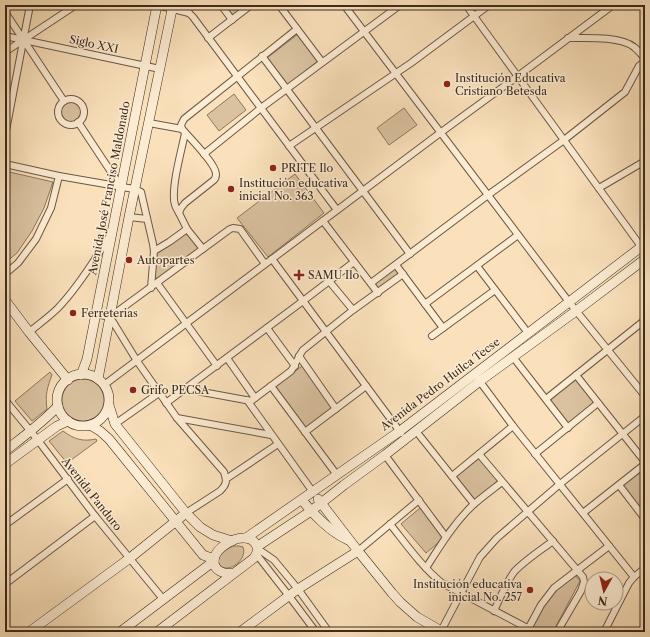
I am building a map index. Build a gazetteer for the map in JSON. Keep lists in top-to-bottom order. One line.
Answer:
{"streets":{"street":["Siglo XXI","Avenida José Franciso Maldonado","Avenida Pedro Huilca Tecse","Avenida Panduro"]},"crossings":[["Siglo XXI","Avenida José Franciso Maldonado"]],"places":{"other":["Institución Educativa Cristiano Betesda","PRITE Ilo","Institución educativa inicial No. 363","Autopartes","Ferreterias","Grifo PECSA","Institución educativa inicial No. 257"],"health":["SAMU Ilo"]},"north":"bottom"}
